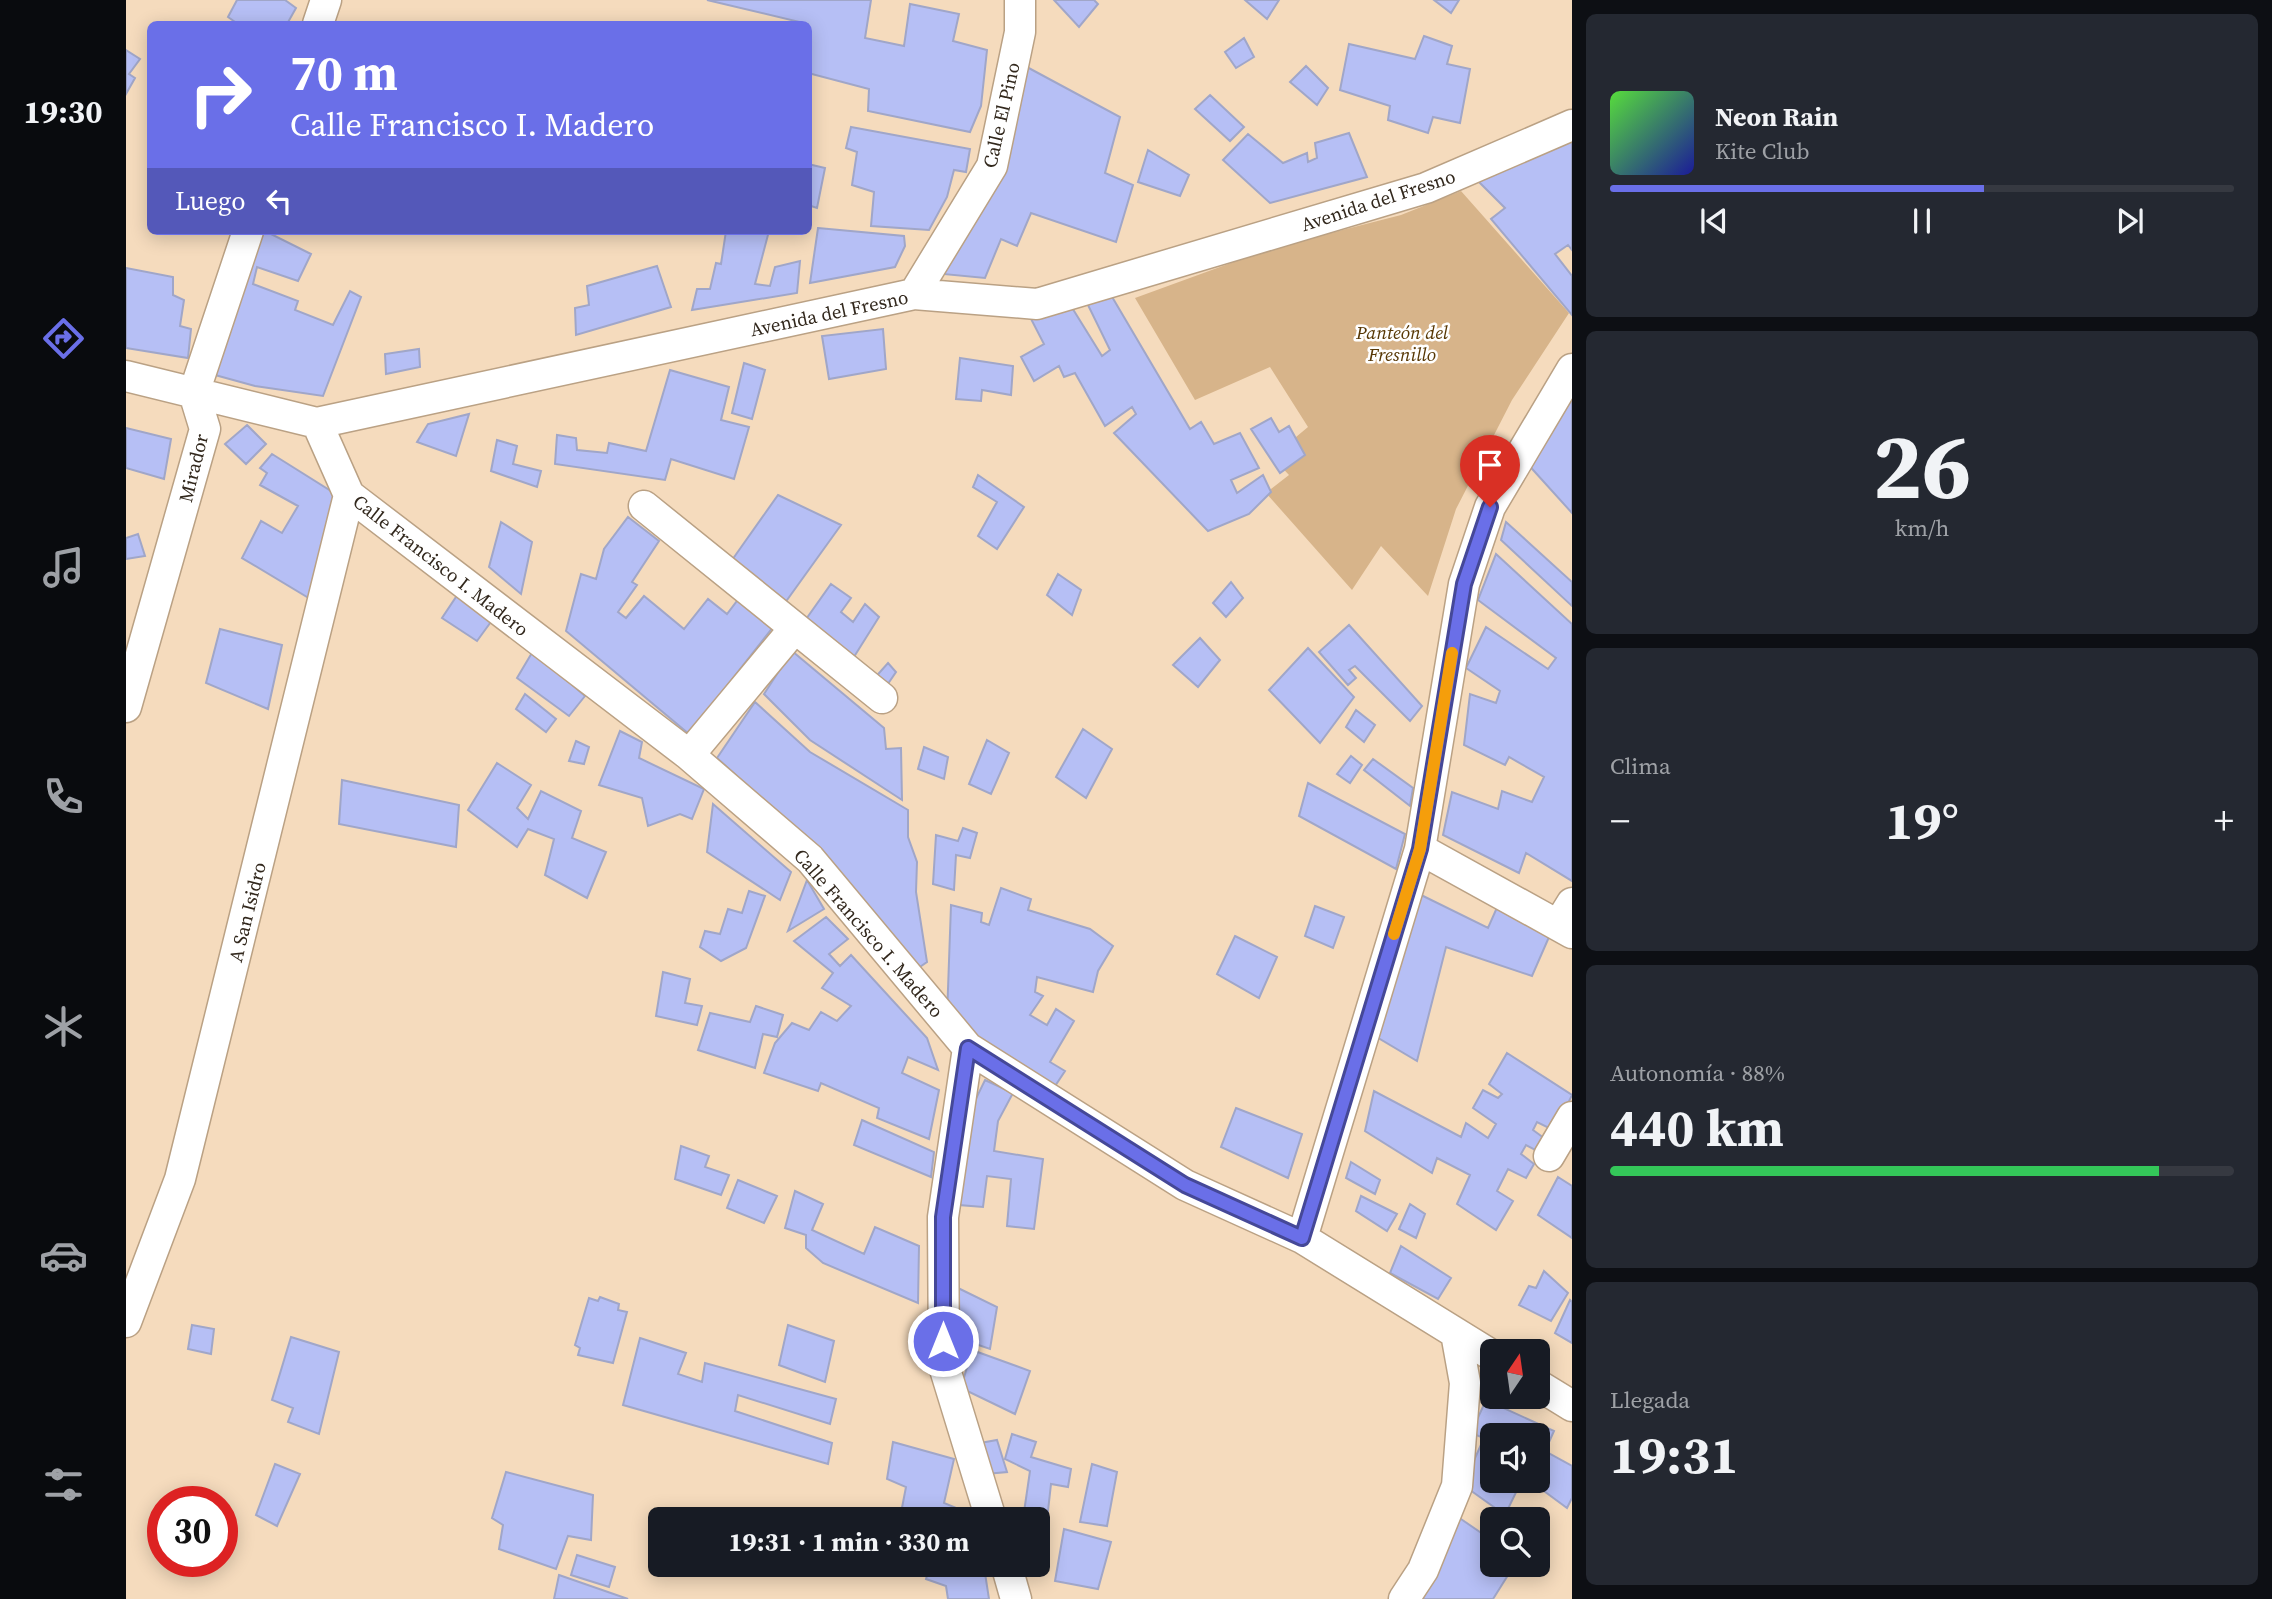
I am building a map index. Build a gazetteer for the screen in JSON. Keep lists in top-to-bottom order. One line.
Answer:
{"streets":{"street":["Calle El Pino","Avenida del Fresno","Mirador","Calle Francisco I. Madero","A San Isidro"]},"crossings":[["Calle El Pino","Avenida del Fresno"],["Avenida del Fresno","Calle Francisco I. Madero"],["Calle Francisco I. Madero","A San Isidro"]],"parks":["Panteón del Fresnillo"],"north":"top","page":{"tabs":"19:30","turn":["70 m","Calle Francisco I. Madero"],"song":["Neon Rain","Kite Club"],"then":"Luego","tile":[["26","km/h"],"Clima",["Autonomía · 88%","440 km"],["Llegada","19:31"]],"heat":["−","19°","+"],"limit":"30","trip":"19:31 · 1 min · 330 m"}}
